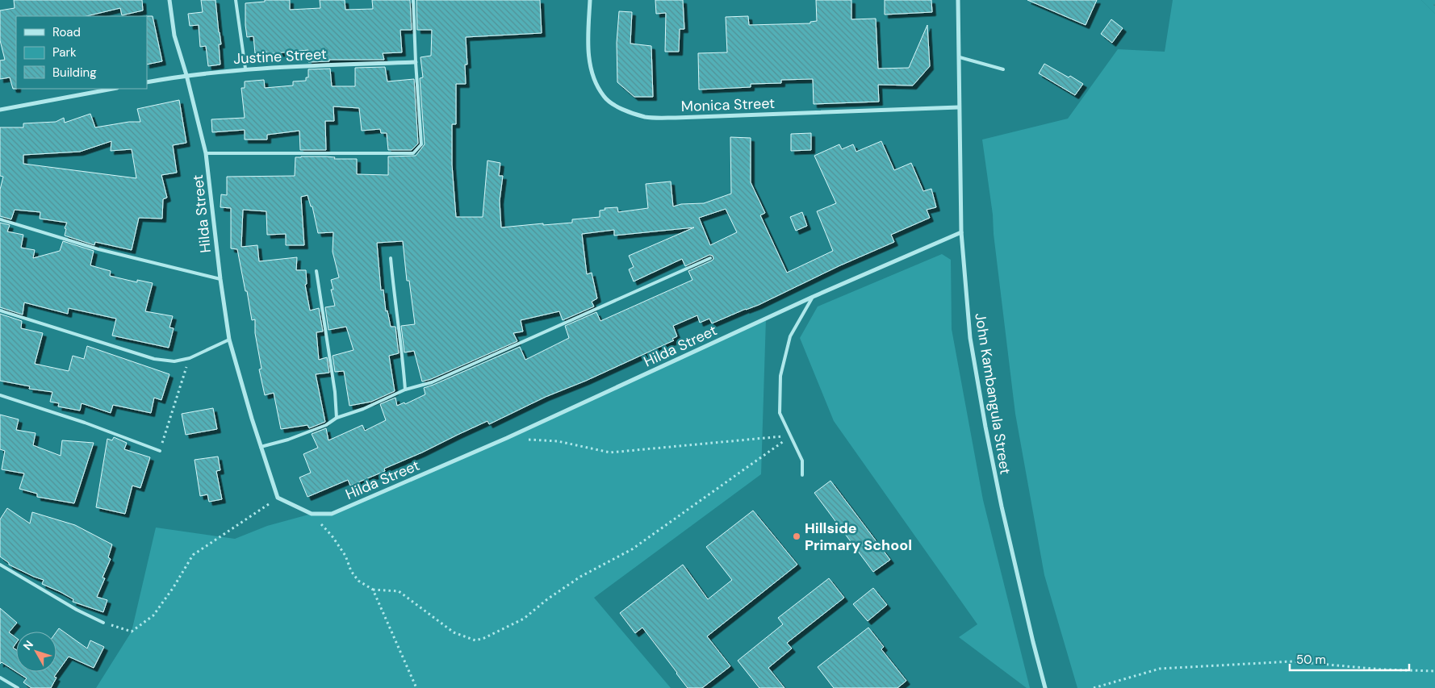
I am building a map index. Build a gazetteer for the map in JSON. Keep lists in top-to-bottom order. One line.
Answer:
{"streets":{"street":["Justine Street","Monica Street","Hilda Street","John Kambangula Street"]},"crossings":[["Justine Street","Hilda Street"],["Monica Street","John Kambangula Street"],["Hilda Street","John Kambangula Street"]],"places":["Hillside Primary School"],"legend":["Road","Park","Building"],"scale_bar":"50 m","north":"top left"}
